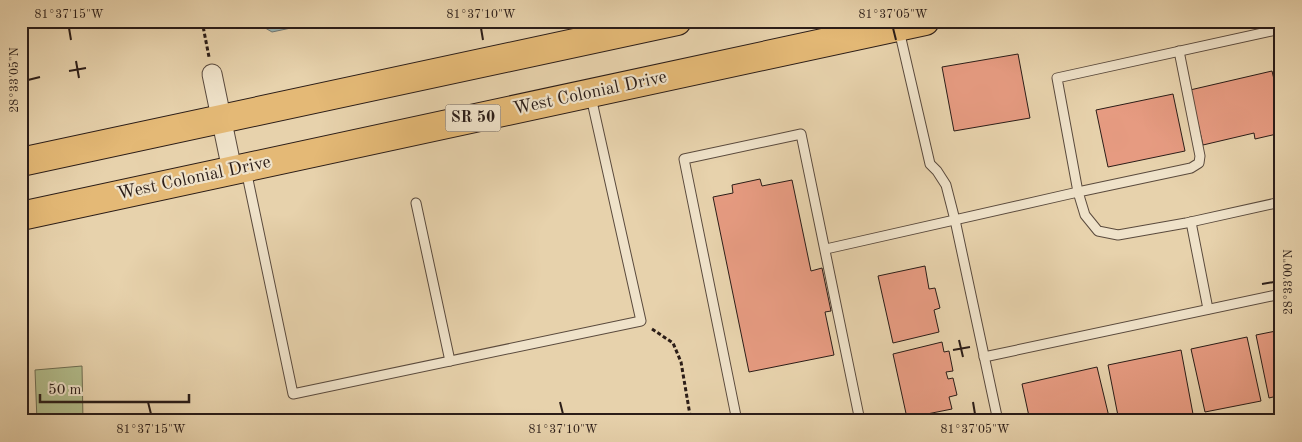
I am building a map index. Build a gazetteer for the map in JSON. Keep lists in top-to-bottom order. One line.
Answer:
{"streets":{"highway":["West Colonial Drive","SR 50"]},"scale_bar":"50 m","coordinates":["81°37'15\"W","81°37'10\"W","81°37'05\"W","28°33'05\"N","28°33'00\"N"]}
